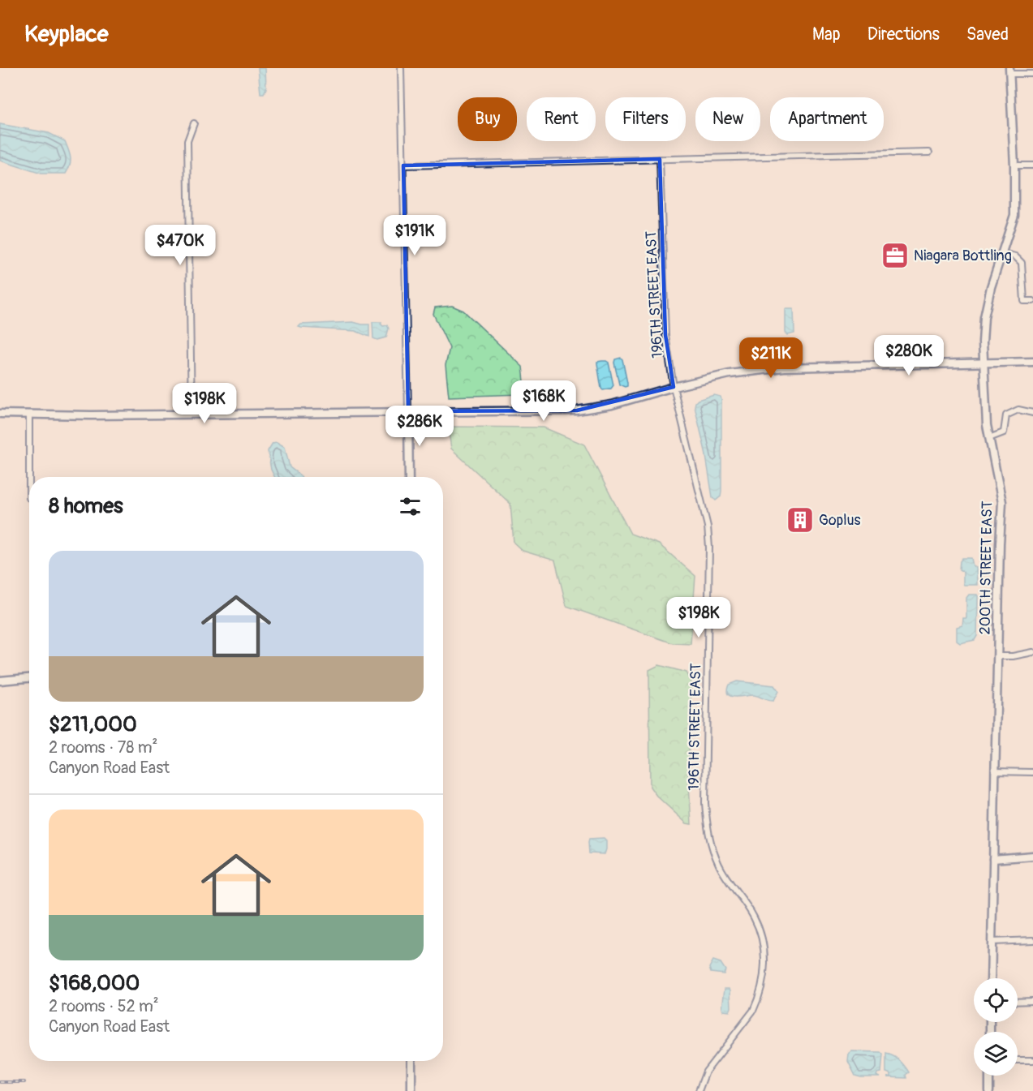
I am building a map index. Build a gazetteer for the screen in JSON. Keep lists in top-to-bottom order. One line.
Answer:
{"streets":{"street":["196TH STREET EAST","200TH STREET EAST"]},"places":{"office":["Niagara Bottling"],"building":["Goplus"]},"page":{"header":"Keyplace","nav":["Map","Directions","Saved"],"chip":["Buy","Rent","Filters","New","Apartment"],"price":["$191K","$470K","$280K","$211K","$168K","$198K","$286K","$198K"],"heading":"8 homes","list":[{"name":"$211,000","note":"2 rooms · 78 m² · Canyon Road East"},{"name":"$168,000","note":"2 rooms · 52 m² · Canyon Road East"}]}}
